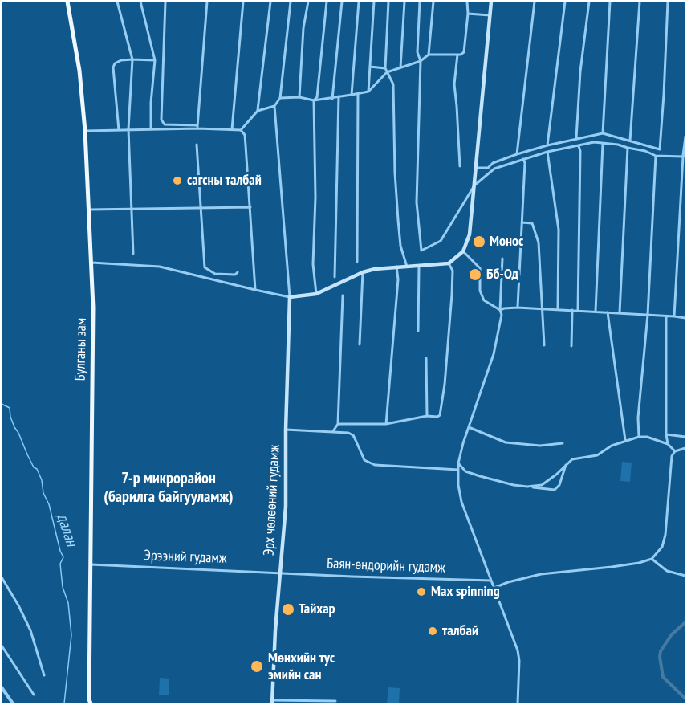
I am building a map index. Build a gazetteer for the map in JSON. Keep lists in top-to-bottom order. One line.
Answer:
{"streets":{"highway":["Булганы зам"],"main road":["Эрх чөлөөний гудамж"],"street":["Эрээний гудамж","Баян-өндорийн гудамж"]},"crossings":[["Булганы зам","Эрээний гудамж"],["Эрх чөлөөний гудамж","Эрээний гудамж"],["Эрх чөлөөний гудамж","Баян-өндорийн гудамж"],["Эрээний гудамж","Баян-өндорийн гудамж"]],"districts":["7-р микрорайон (барилга байгууламж)"],"water":["далан"],"places":["сагсны талбай","Монос","Бб-Од","Max spinning","Тайхар","талбай","Мөнхийн тус эмийн сан"]}
